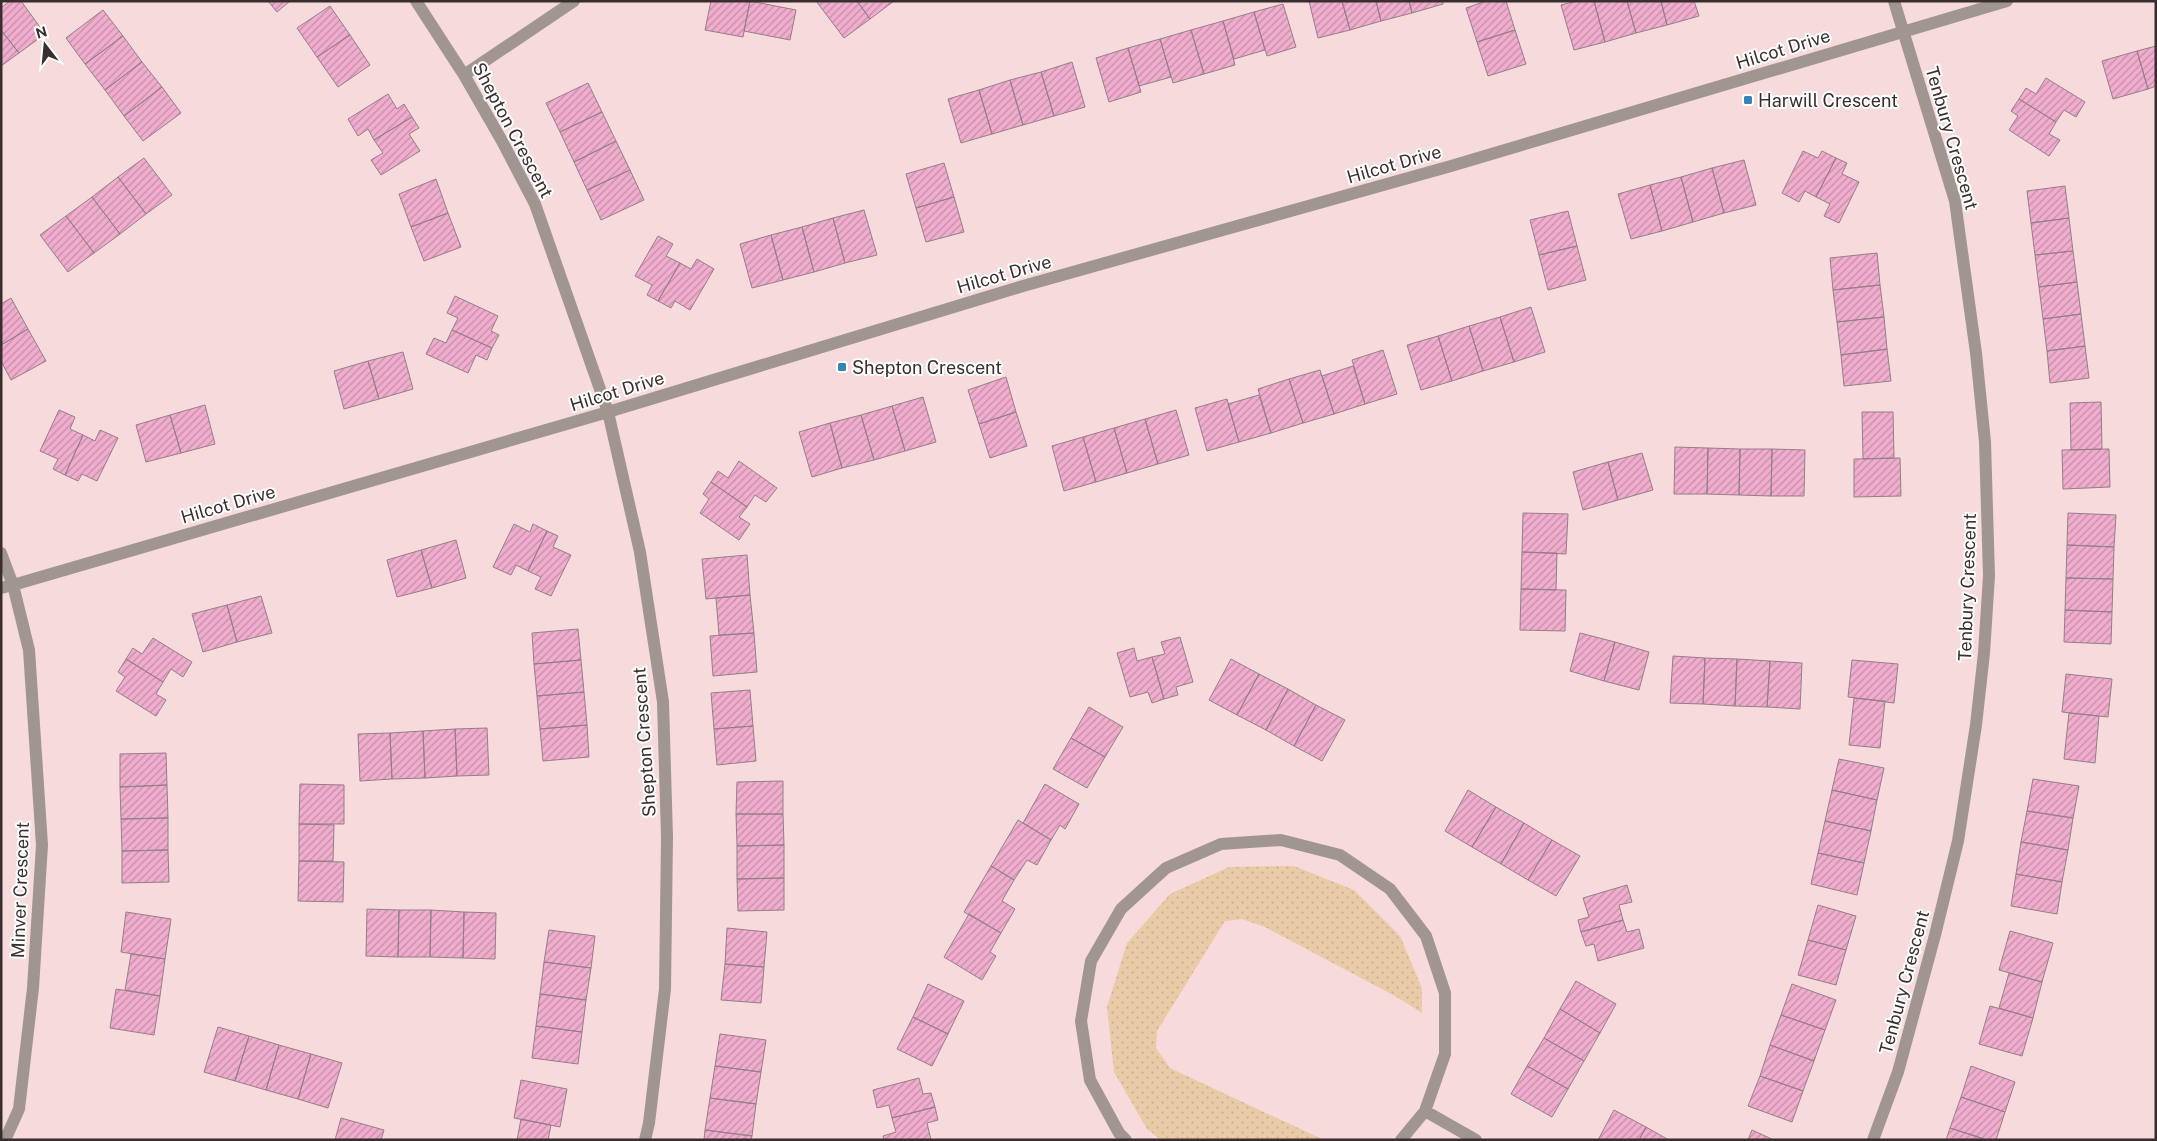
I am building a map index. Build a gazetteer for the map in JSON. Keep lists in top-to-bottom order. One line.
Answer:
{"streets":{"street":["Hilcot Drive","Shepton Crescent","Tenbury Crescent","Minver Crescent"]},"crossings":[["Hilcot Drive","Shepton Crescent"],["Hilcot Drive","Tenbury Crescent"],["Hilcot Drive","Minver Crescent"]],"places":{"transit":["Harwill Crescent","Shepton Crescent"]},"north":"top"}
